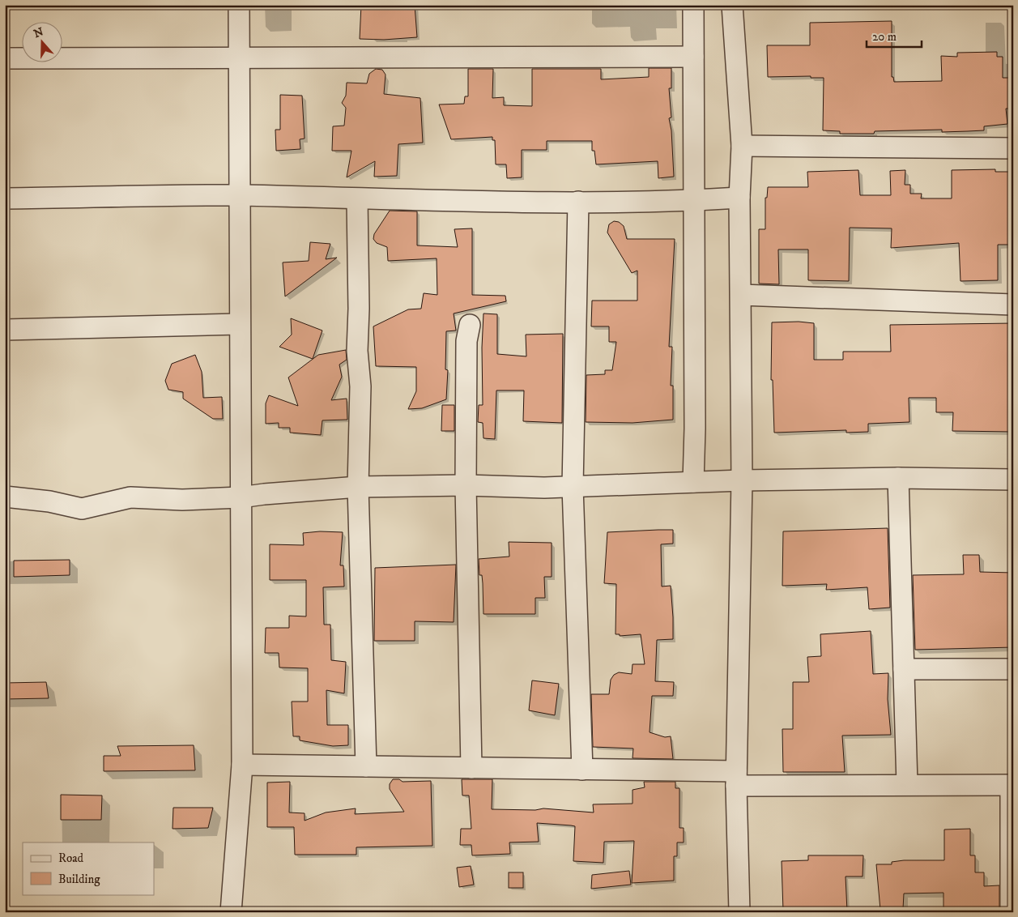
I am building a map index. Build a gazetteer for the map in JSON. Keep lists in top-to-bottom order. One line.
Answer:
{"legend":["Road","Building"],"scale_bar":"20 m","north":"top"}
